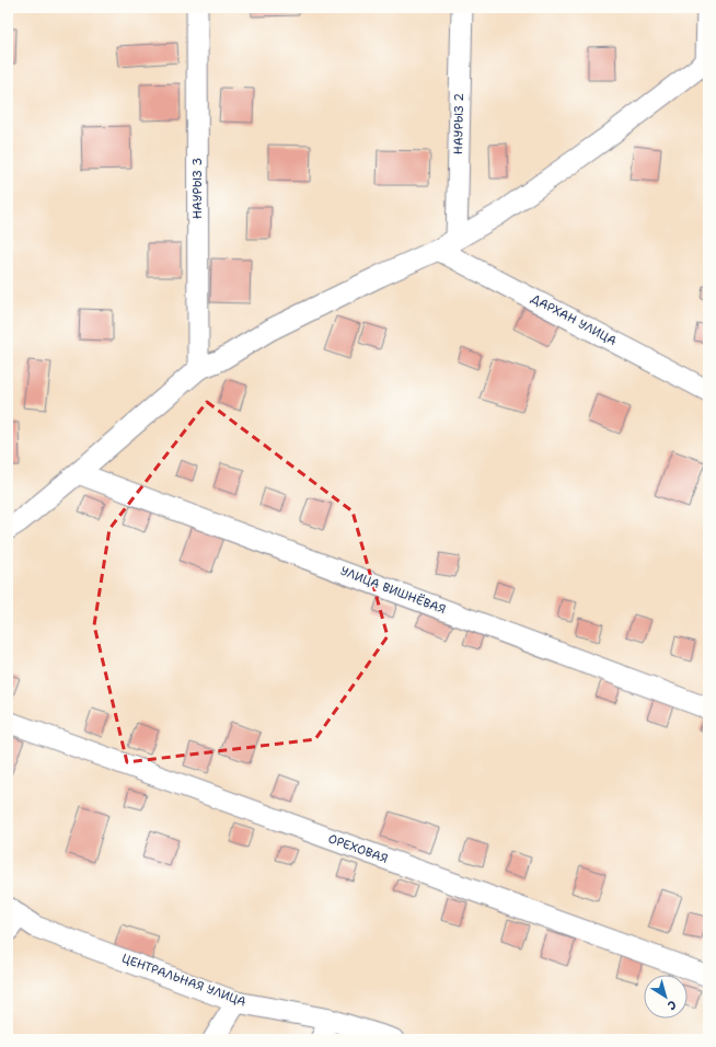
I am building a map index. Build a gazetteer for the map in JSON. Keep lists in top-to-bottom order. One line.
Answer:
{"streets":{"street":["НАУРЫЗ 2","НАУРЫЗ 3","ДАРХАН УЛИЦА","УЛИЦА ВИШНЁВАЯ","ОРЕХОВАЯ","ЦЕНТРАЛЬНАЯ УЛИЦА"]},"north":"bottom right"}
